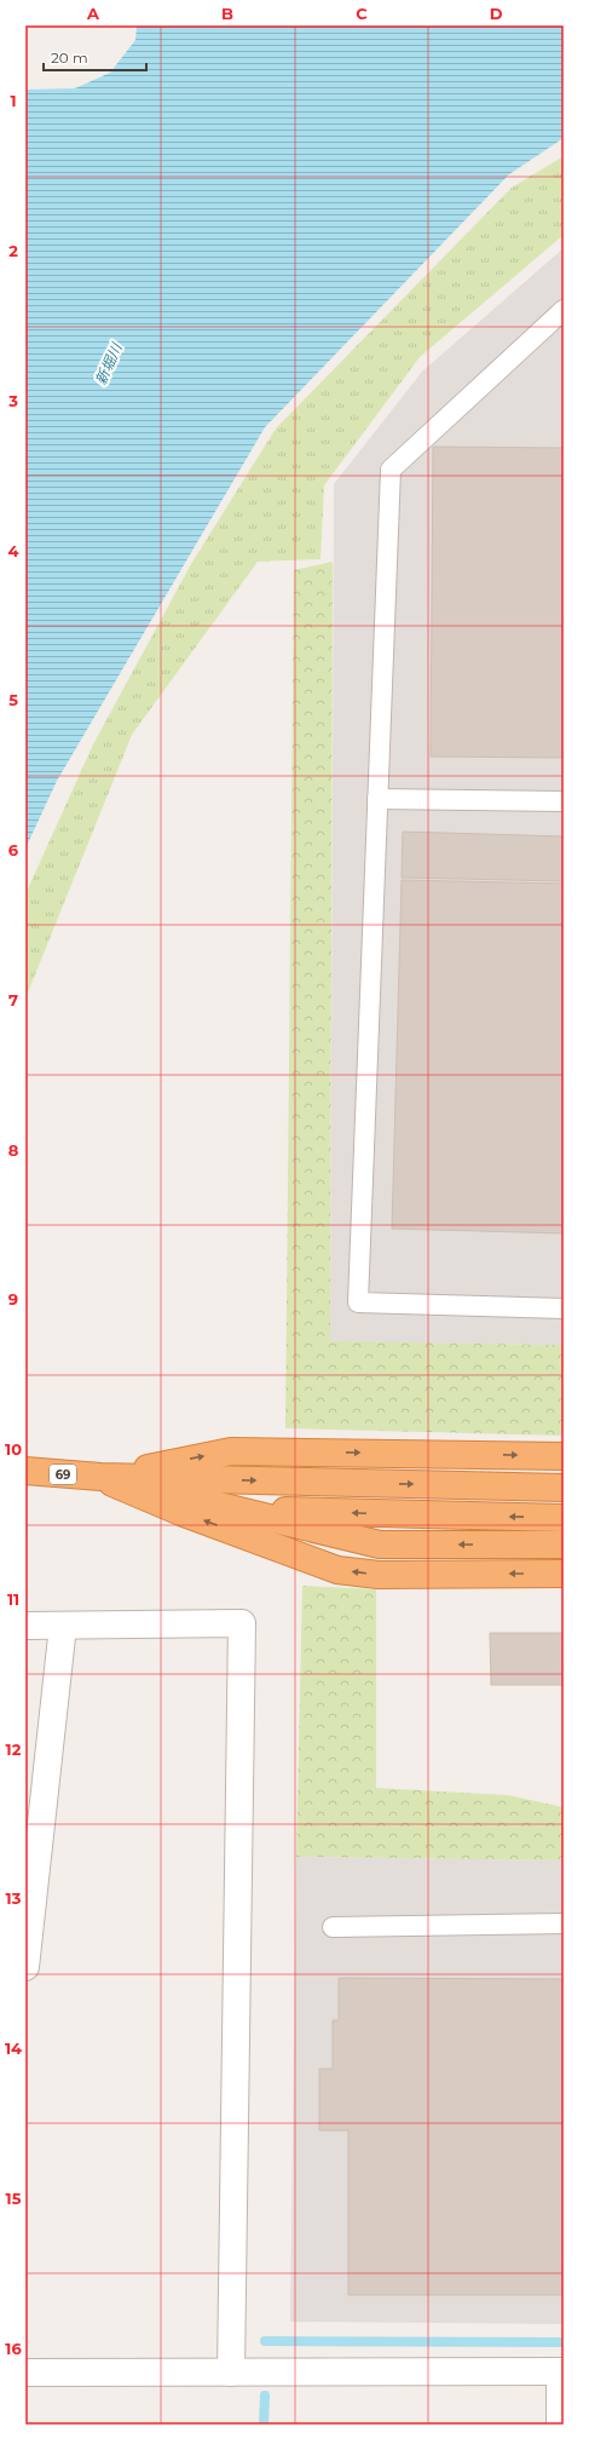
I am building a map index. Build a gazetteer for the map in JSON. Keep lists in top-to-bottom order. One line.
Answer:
{"streets":{"highway":["69"]},"water":["新堀川"],"scale_bar":"20 m","grid":{"columns":["A","B","C","D"],"rows":["1","2","3","4","5","6","7","8","9","10","11","12","13","14","15","16"]}}
